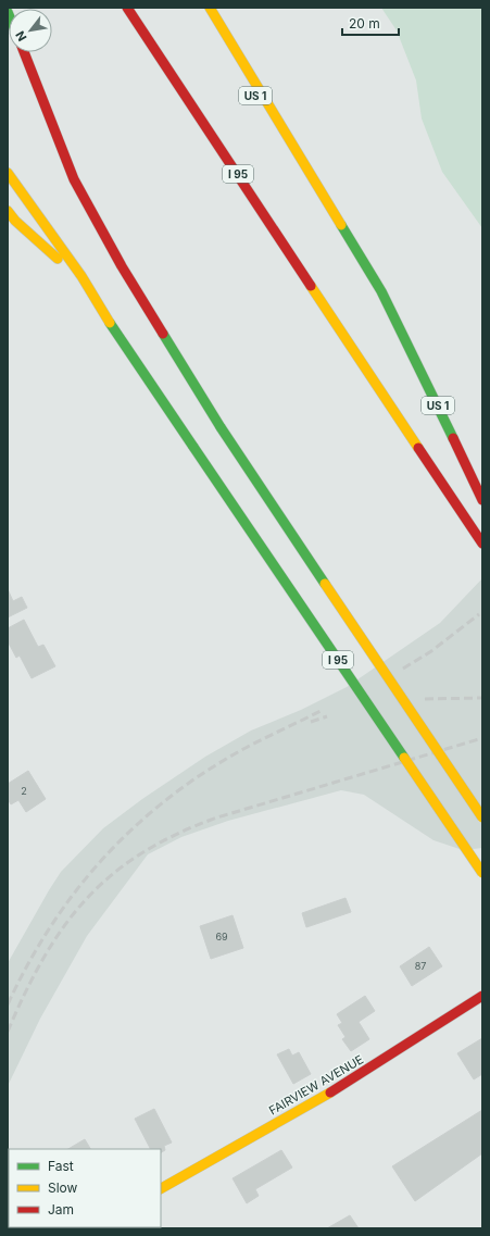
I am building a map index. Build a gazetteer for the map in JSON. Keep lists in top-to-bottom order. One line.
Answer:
{"streets":{"main road":["US 1","I 95","FAIRVIEW AVENUE"]},"house_numbers":["2","69","87"],"legend":["Fast","Slow","Jam"],"scale_bar":"20 m","north":"bottom left"}
